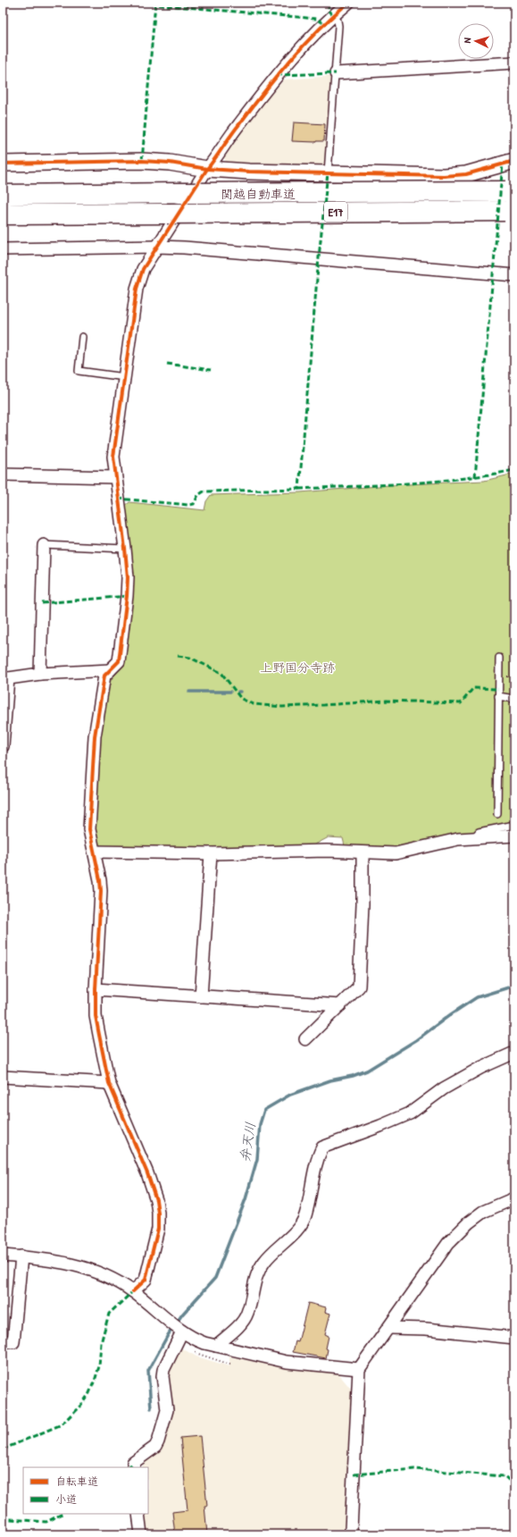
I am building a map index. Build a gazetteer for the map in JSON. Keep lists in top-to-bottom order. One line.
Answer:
{"streets":{"highway":["関越自動車道","E17"]},"water":["弁天川"],"parks":["上野国分寺跡"],"legend":["自転車道","小道"],"north":"left"}
